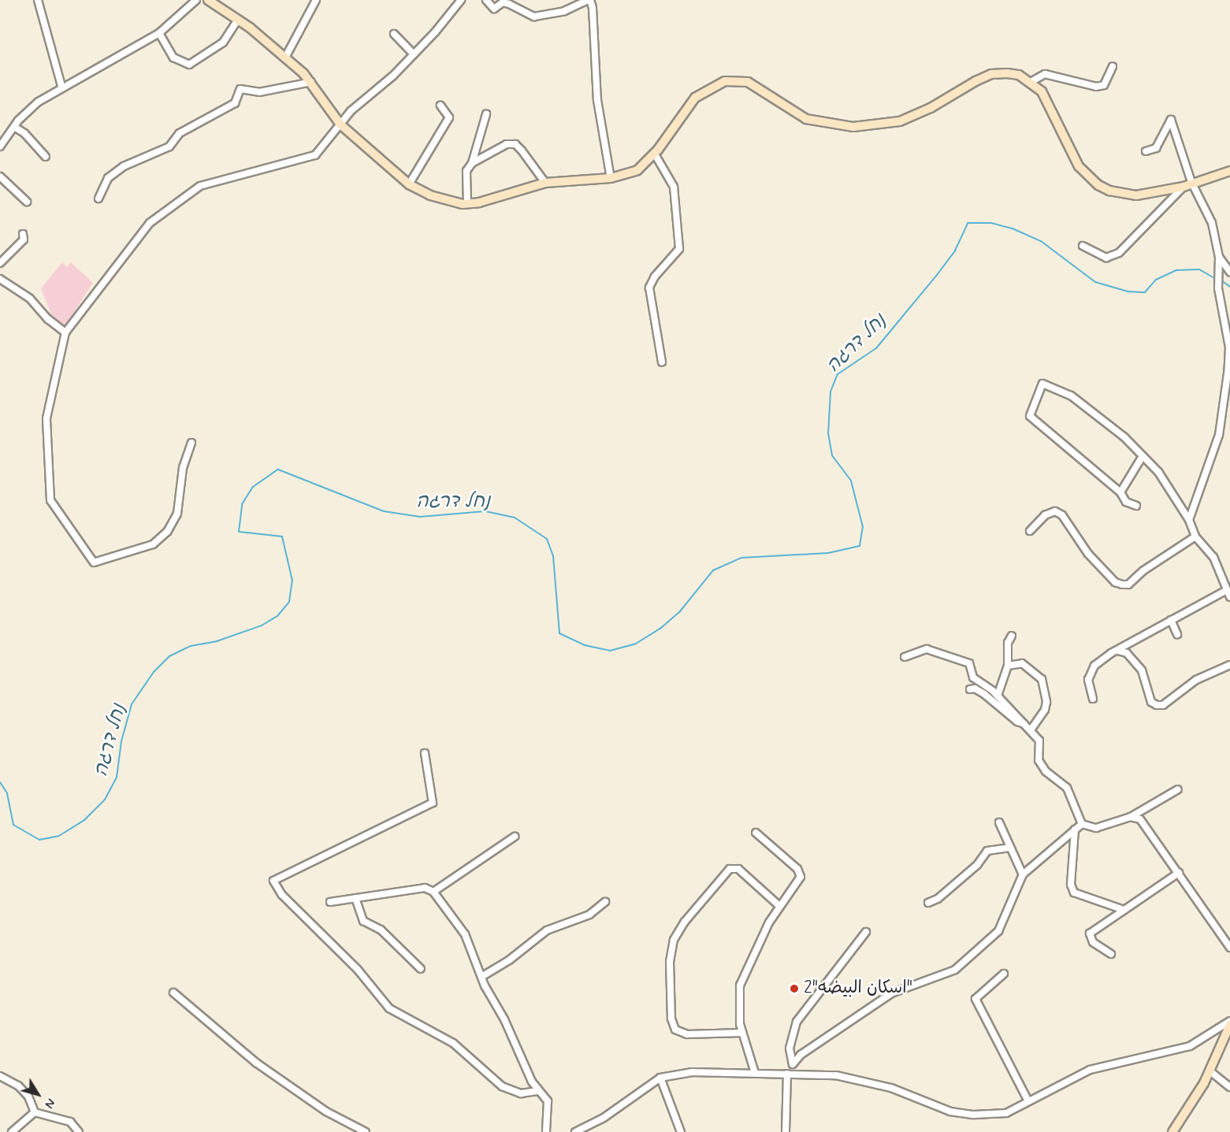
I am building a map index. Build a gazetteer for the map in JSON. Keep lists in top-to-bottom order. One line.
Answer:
{"water":["נחל דרגה"],"places":["اسكان البيضه\"2\""],"north":"bottom right"}
